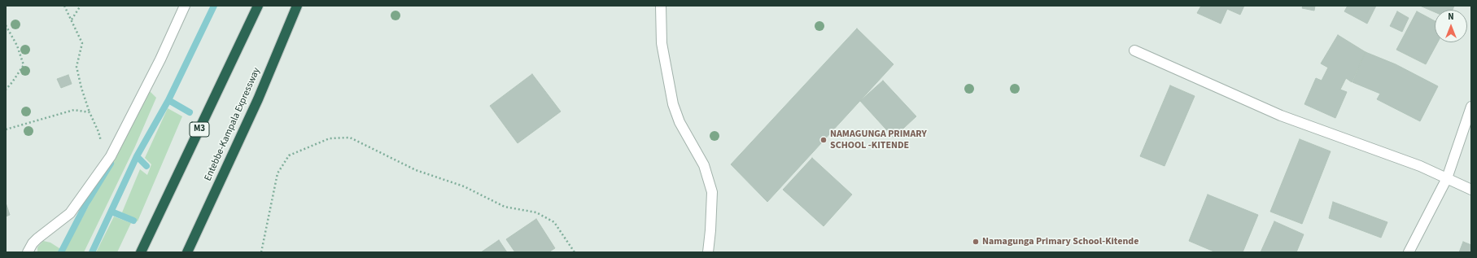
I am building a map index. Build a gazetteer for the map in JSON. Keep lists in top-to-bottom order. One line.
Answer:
{"streets":{"highway":["Entebbe-Kampala Expressway","M3"]},"places":["NAMAGUNGA PRIMARY SCHOOL -KITENDE","Namagunga Primary School-Kitende"],"north":"top"}
